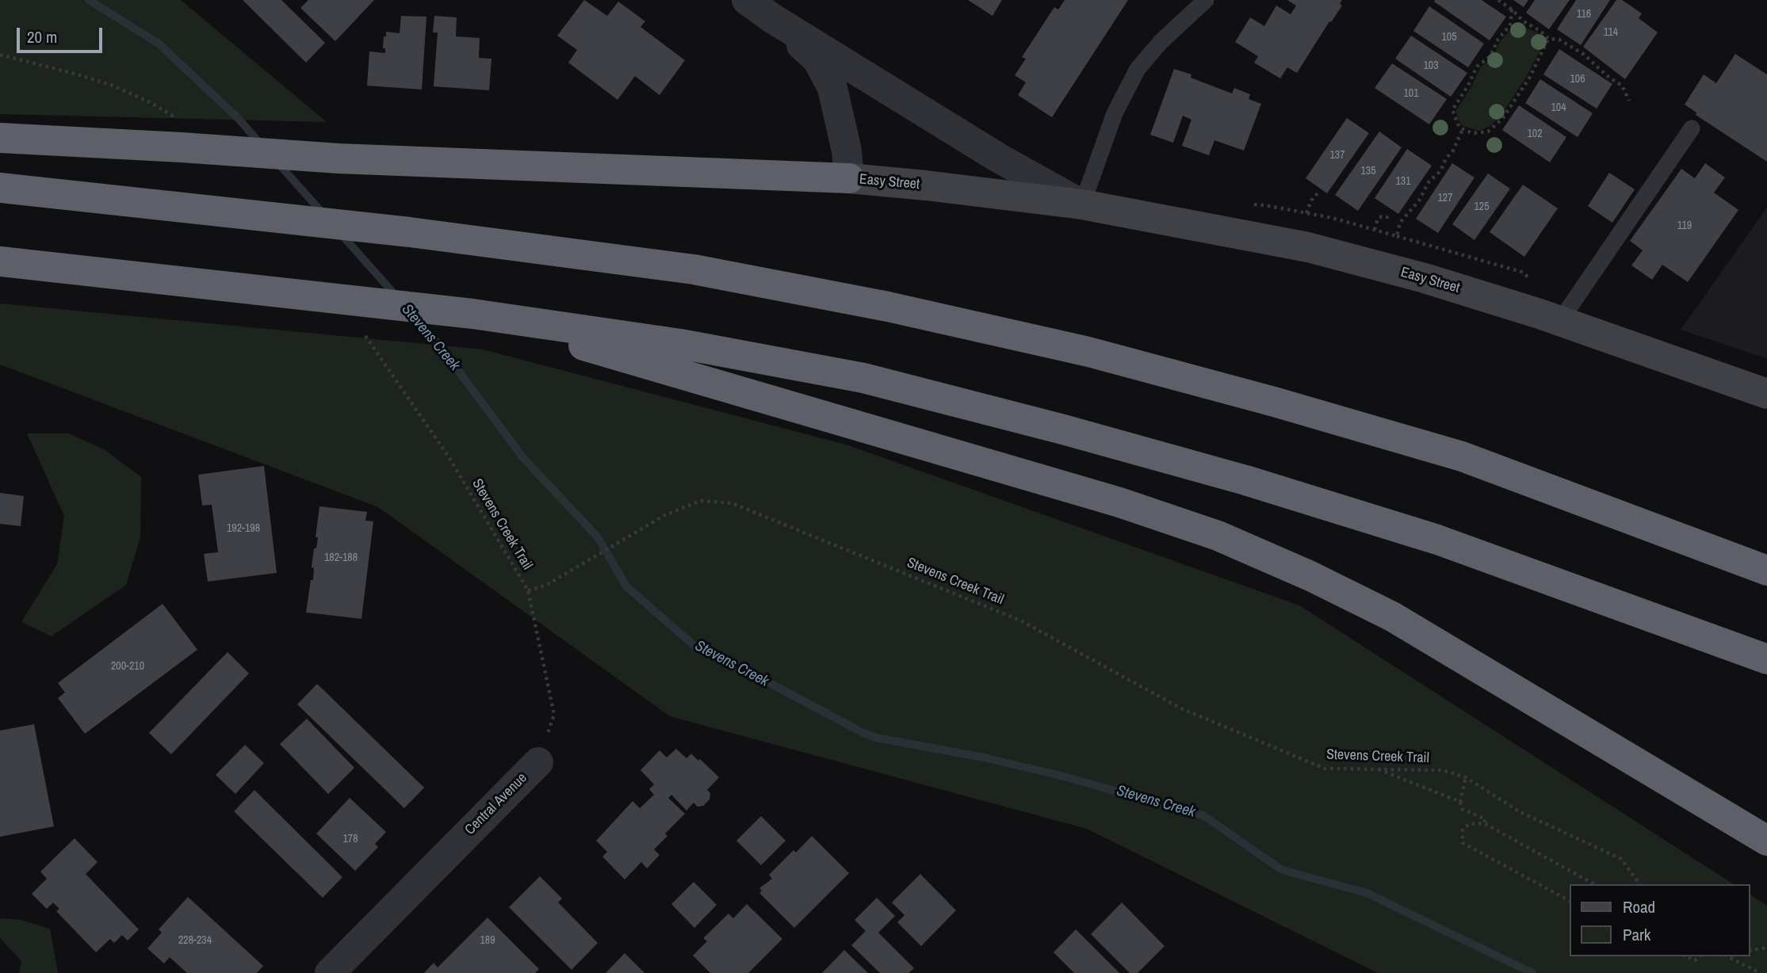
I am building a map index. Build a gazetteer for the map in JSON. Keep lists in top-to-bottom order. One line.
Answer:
{"streets":{"street":["Easy Street","Central Avenue"],"path":["Stevens Creek Trail"]},"crossings":[["Stevens Creek Trail","Central Avenue"]],"water":["Stevens Creek"],"house_numbers":["116","114","105","103","106","101","104","102","137","135","131","127","125","119","192-198","182-188","200-210","178","228-234","189"],"legend":["Road","Park"],"scale_bar":"20 m"}
